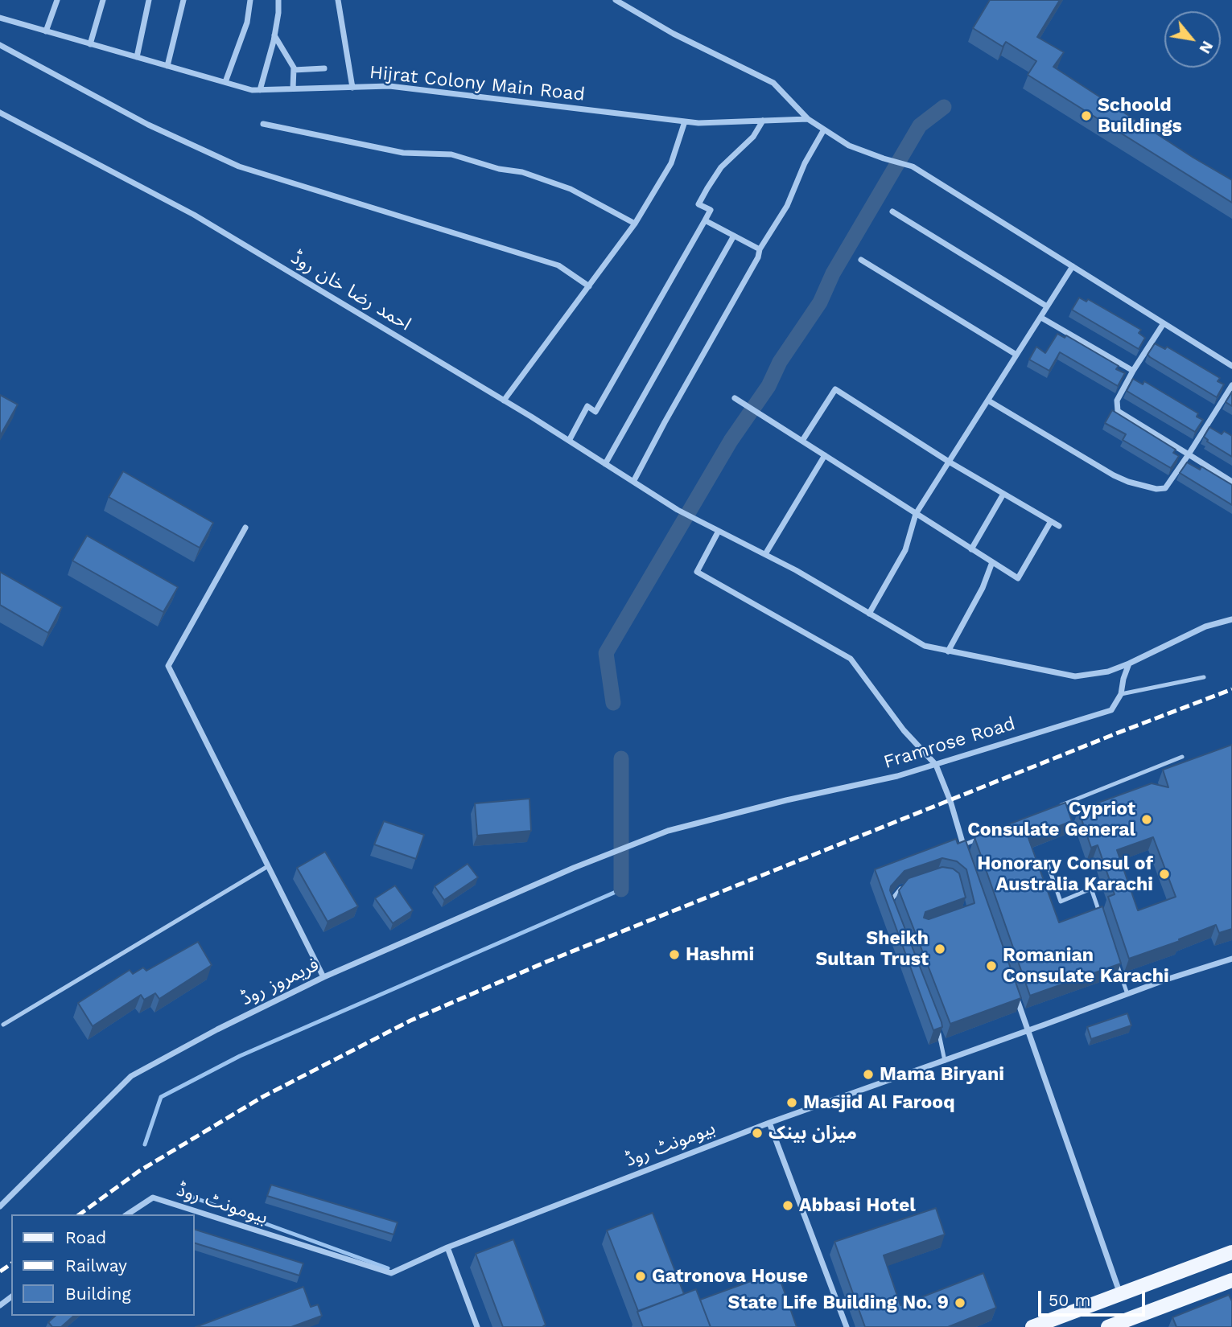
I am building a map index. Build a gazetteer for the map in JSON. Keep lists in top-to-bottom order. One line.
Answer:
{"streets":{"street":["Hijrat Colony Main Road","احمد رضا خان روڈ","Framrose Road","فریمروز روڈ","بیومونٹ روڈ"]},"crossings":[["Framrose Road","فریمروز روڈ"]],"places":["Schoold Buildings","Cypriot Consulate General","Honorary Consul of Australia Karachi","Sheikh Sultan Trust","Hashmi","Romanian Consulate Karachi","Mama Biryani","Masjid Al Farooq","میزان بینک","Abbasi Hotel","Gatronova House","State Life Building No. 9"],"legend":["Road","Railway","Building"],"scale_bar":"50 m","north":"bottom right"}
